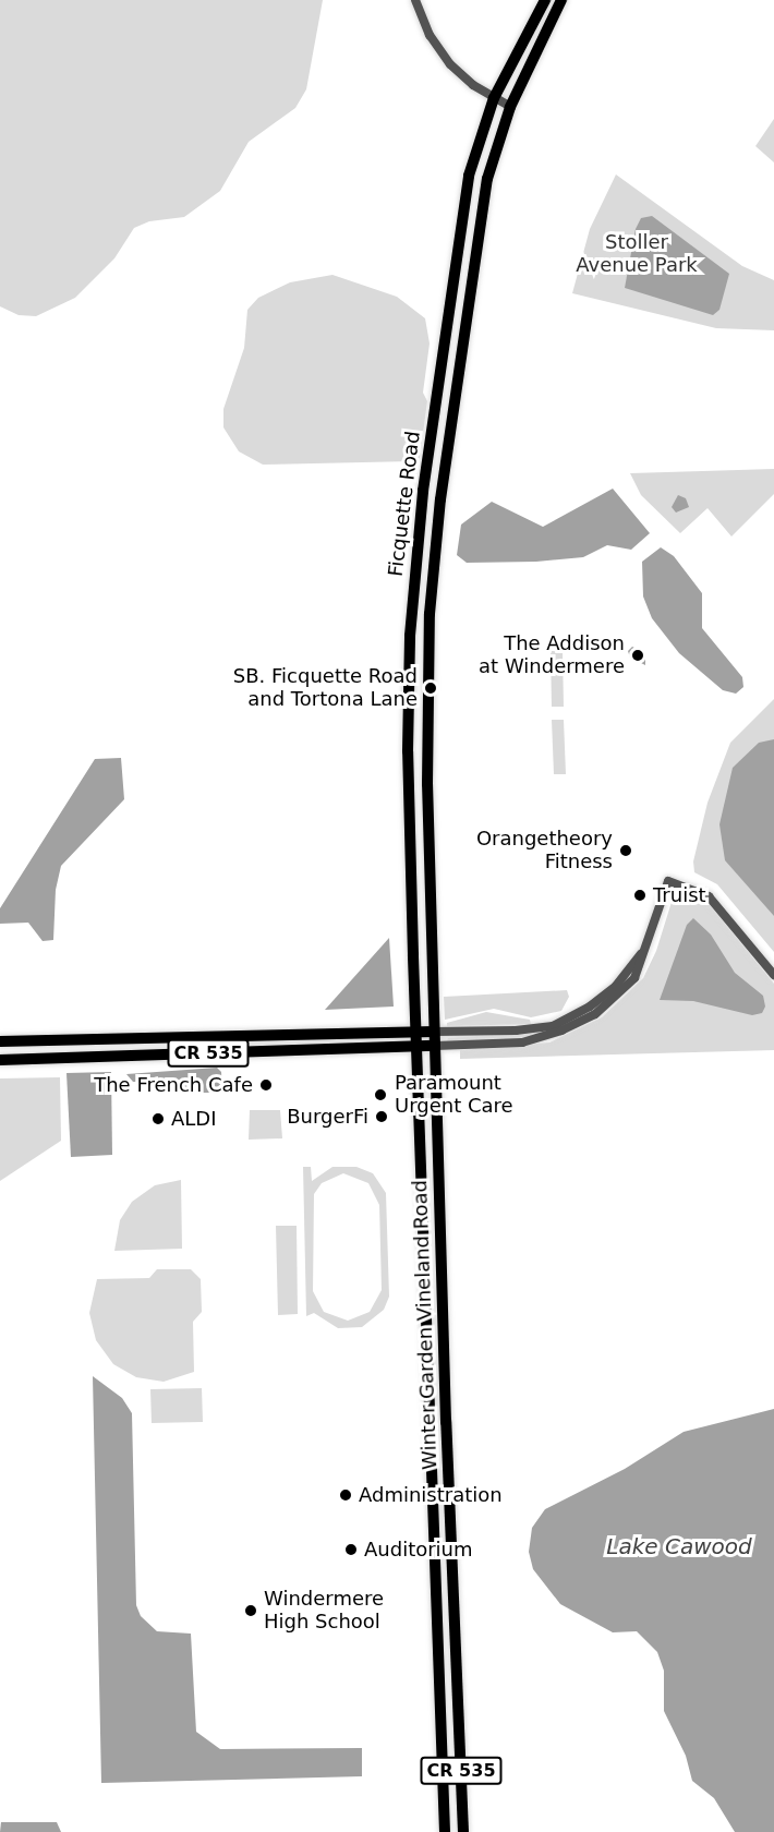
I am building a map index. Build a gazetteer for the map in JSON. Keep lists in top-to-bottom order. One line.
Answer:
{"streets":{"main road":["Ficquette Road","CR 535","Winter Garden Vineland Road"]},"crossings":[["Ficquette Road","CR 535"],["Ficquette Road","Winter Garden Vineland Road"],["CR 535","Winter Garden Vineland Road"]],"water":["Lake Cawood"],"parks":["Stoller Avenue Park"],"places":["The Addison at Windermere","SB. Ficquette Road and Tortona Lane","Orangetheory Fitness","Truist","The French Cafe","Paramount Urgent Care","BurgerFi","ALDI","Administration","Auditorium","Windermere High School"]}
